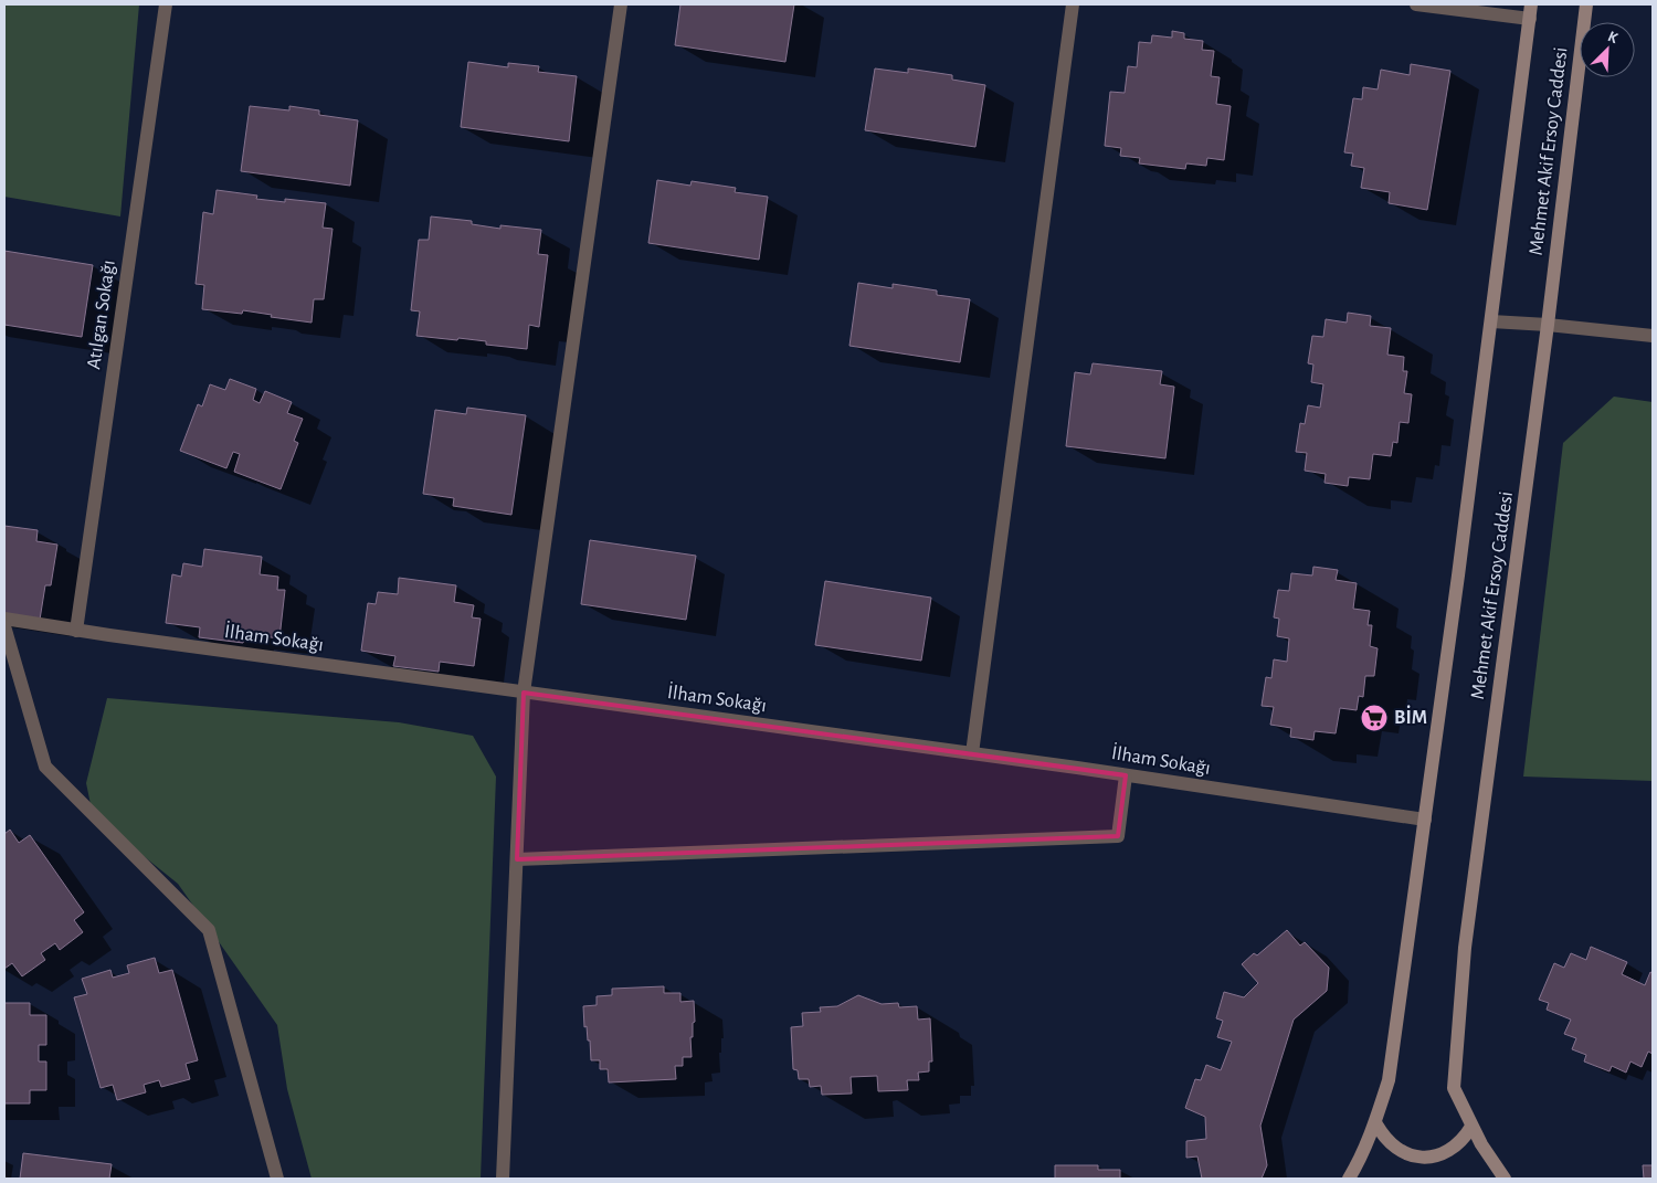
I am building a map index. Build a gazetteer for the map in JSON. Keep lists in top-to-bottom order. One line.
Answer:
{"streets":{"street":["Mehmet Akif Ersoy Caddesi","Atılgan Sokağı","İlham Sokağı"]},"crossings":[["Mehmet Akif Ersoy Caddesi","İlham Sokağı"],["Atılgan Sokağı","İlham Sokağı"]],"places":{"supermarket":["BİM"]},"north":"top right"}
